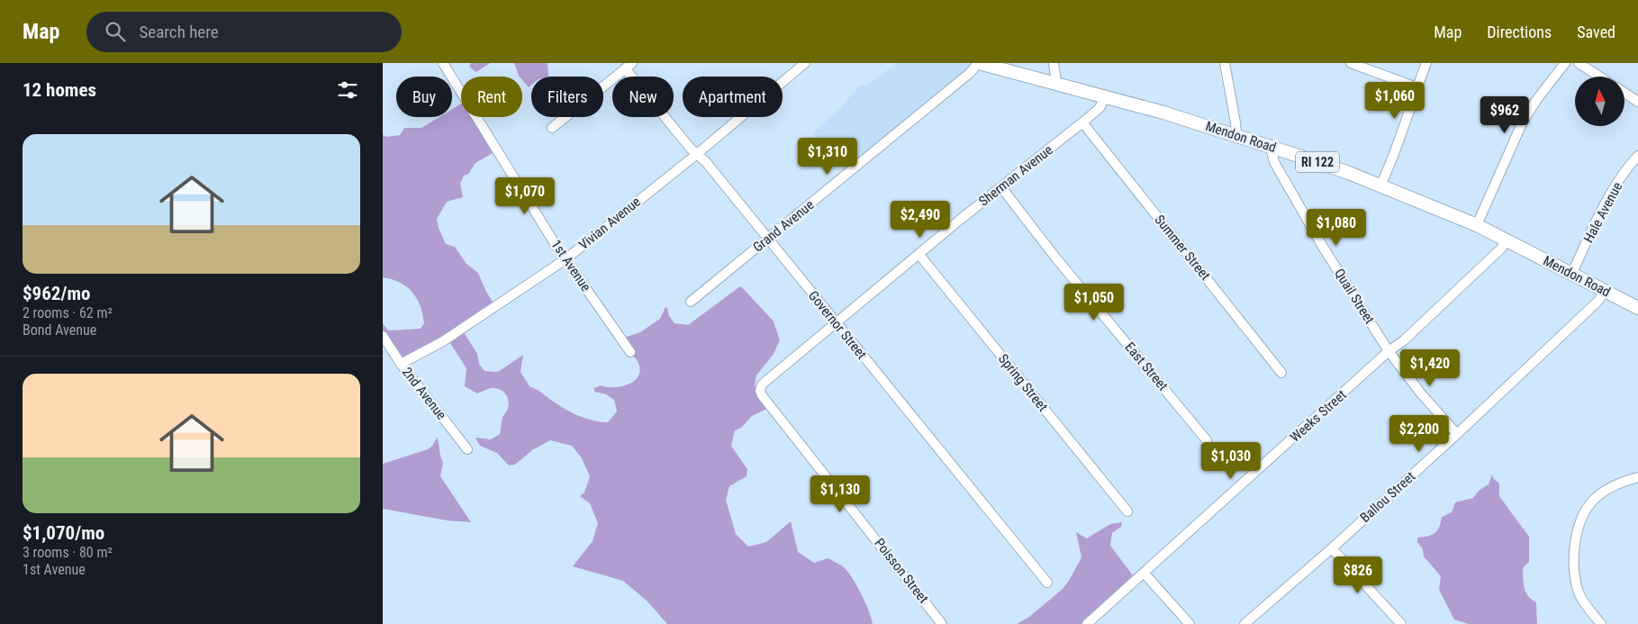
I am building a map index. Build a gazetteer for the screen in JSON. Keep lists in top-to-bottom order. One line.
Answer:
{"streets":{"main road":["Mendon Road","RI 122"],"street":["Sherman Avenue","Hale Avenue","Vivian Avenue","Grand Avenue","Summer Street","1st Avenue","Quail Street","Governor Street","East Street","Spring Street","2nd Avenue","Weeks Street","Ballou Street","Poisson Street"]},"crossings":[["Mendon Road","Sherman Avenue"],["Mendon Road","Hale Avenue"],["Mendon Road","Grand Avenue"],["Mendon Road","Quail Street"],["Mendon Road","Weeks Street"],["Mendon Road","Ballou Street"],["Sherman Avenue","Summer Street"],["Sherman Avenue","Governor Street"],["Sherman Avenue","East Street"],["Sherman Avenue","Spring Street"],["Sherman Avenue","Poisson Street"],["Vivian Avenue","1st Avenue"],["Vivian Avenue","Governor Street"],["Vivian Avenue","2nd Avenue"],["Grand Avenue","Governor Street"],["Quail Street","Weeks Street"],["Quail Street","Ballou Street"]],"north":"top","page":{"header":"Map","search":"Search here","nav":["Map","Directions","Saved"],"heading":"12 homes","chip":["Buy","Rent","Filters","New","Apartment"],"price":["$1,060","$962","$1,310","$1,070","$2,490","$1,080","$1,050","$1,420","$2,200","$1,030","$1,130","$826"],"list":[{"name":"$962/mo","note":"2 rooms · 62 m² · Bond Avenue"},{"name":"$1,070/mo","note":"3 rooms · 80 m² · 1st Avenue"}]}}
